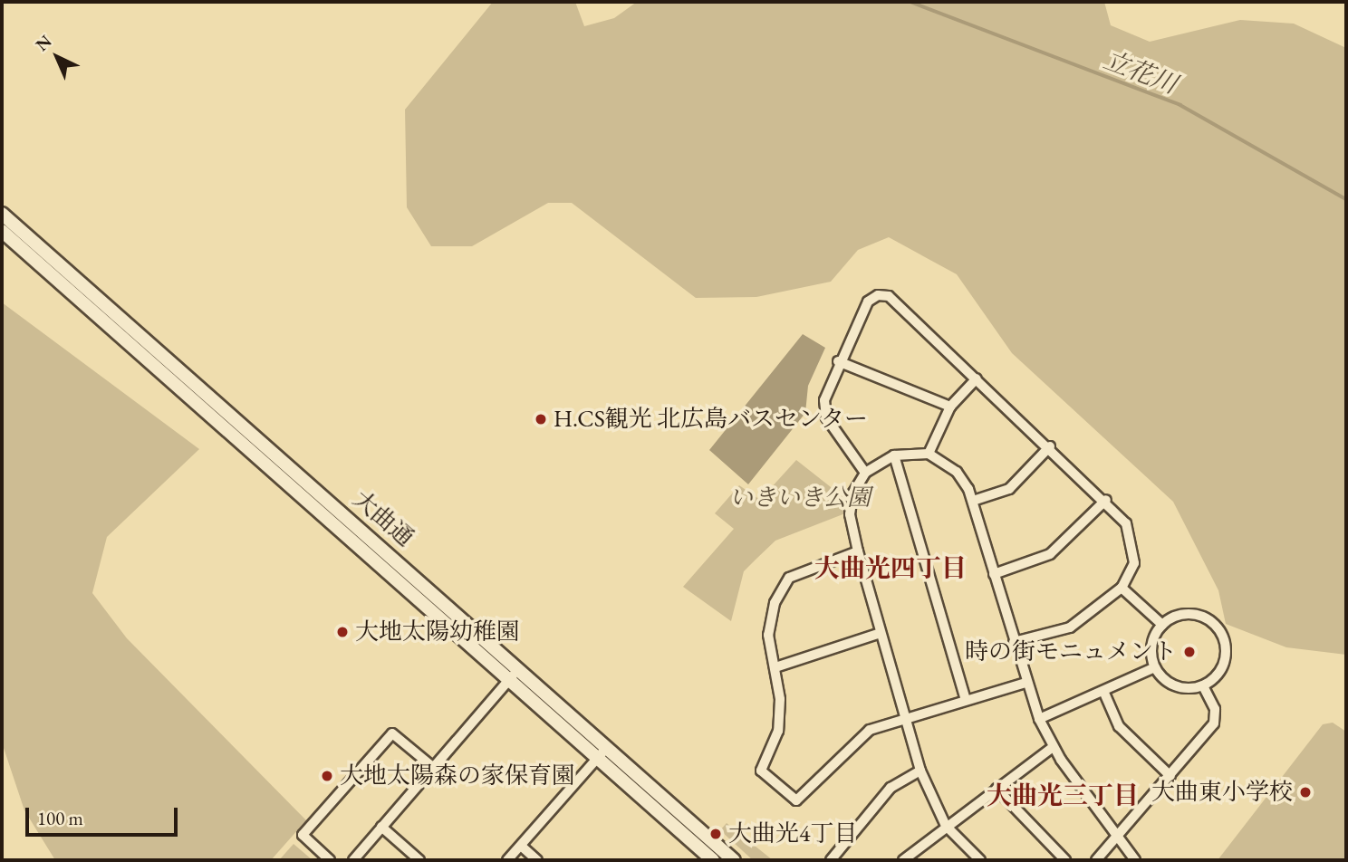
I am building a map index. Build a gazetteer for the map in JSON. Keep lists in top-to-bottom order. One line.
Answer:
{"streets":{"street":["大曲通"]},"districts":["大曲光四丁目","大曲光三丁目"],"water":["立花川"],"parks":["いきいき公園"],"places":["H.CS観光 北広島バスセンター","大地太陽幼稚園","時の街モニュメント","大地太陽森の家保育園","大曲東小学校","大曲光4丁目"],"scale_bar":"100 m","north":"top left"}
